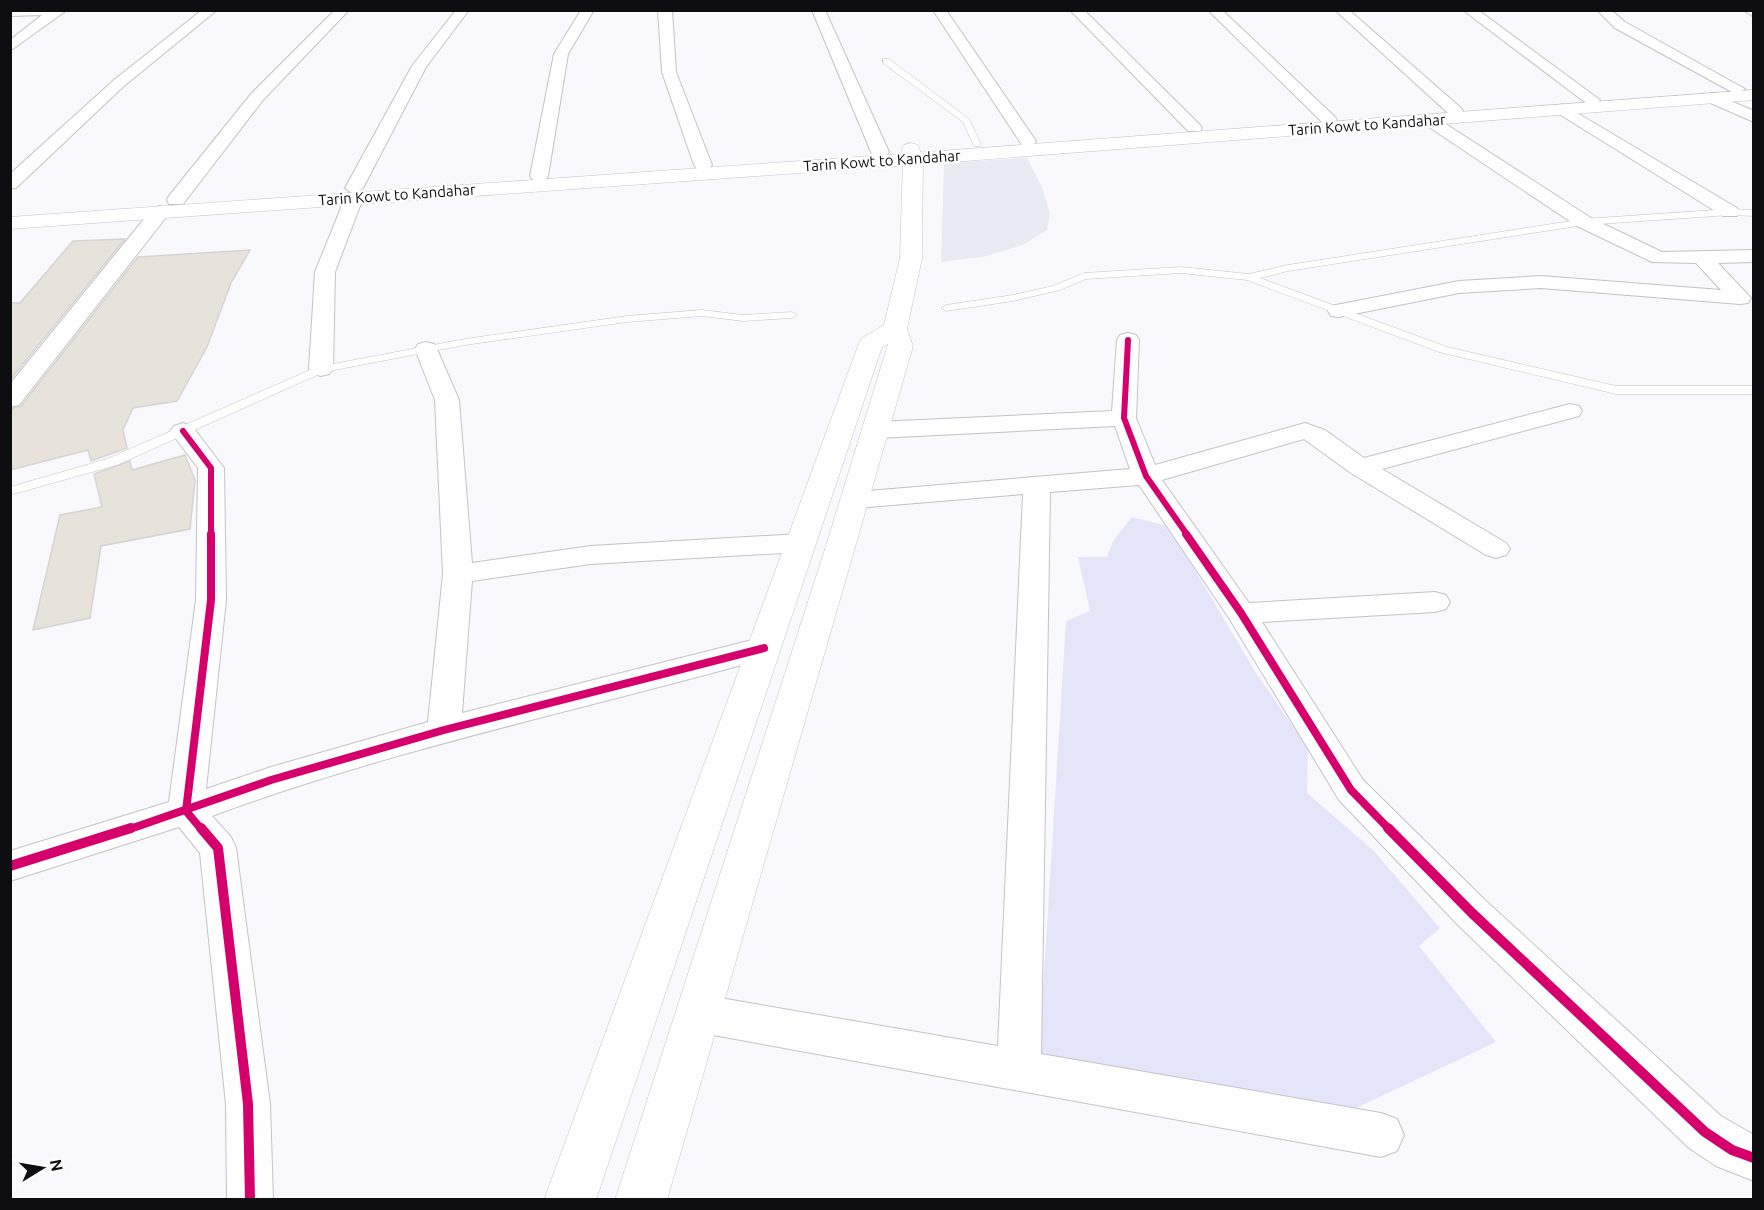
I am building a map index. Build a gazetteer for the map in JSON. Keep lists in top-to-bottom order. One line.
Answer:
{"streets":{"main road":["Tarin Kowt to Kandahar"]},"north":"right"}
